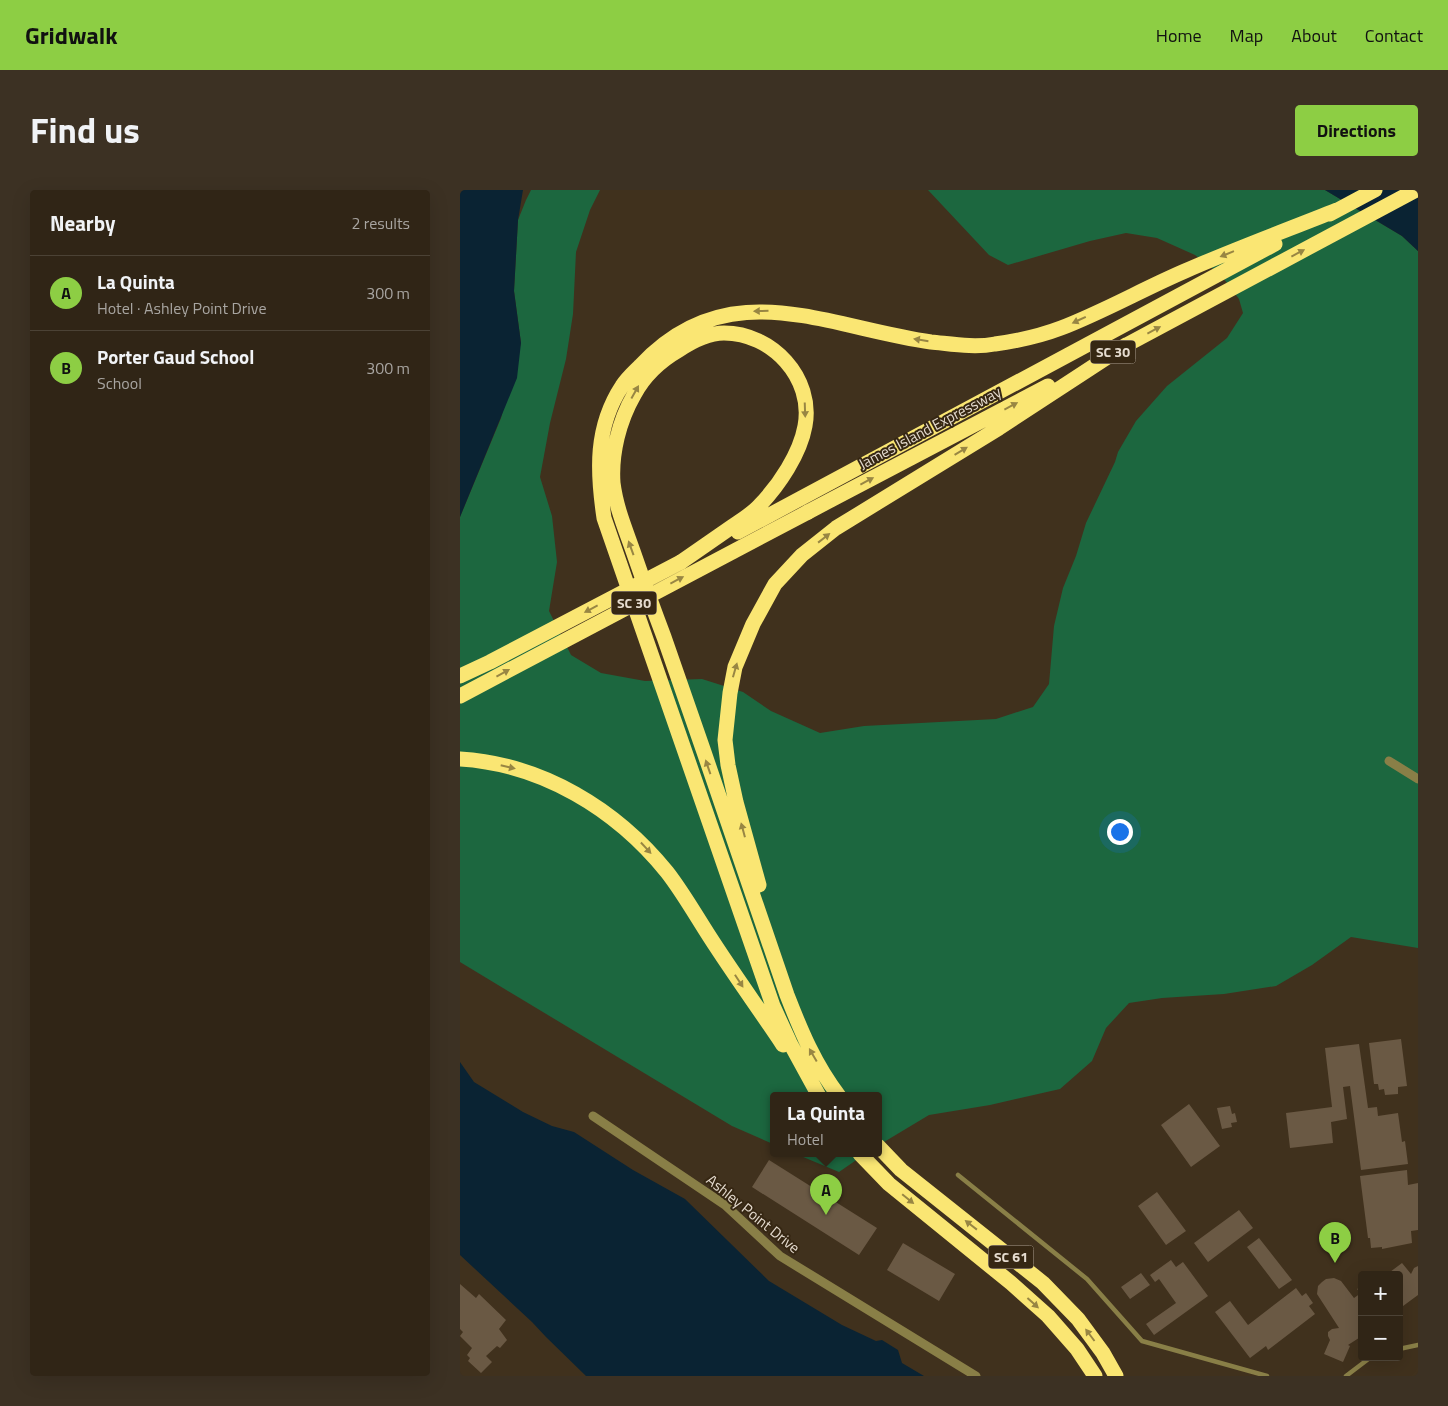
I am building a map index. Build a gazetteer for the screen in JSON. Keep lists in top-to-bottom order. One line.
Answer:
{"streets":{"highway":["SC 30","James Island Expressway","SC 61"],"street":["Ashley Point Drive"]},"page":{"header":"Gridwalk","nav":["Home","Map","About","Contact"],"title":"Find us","buttons":"Directions","heading":["Nearby","2 results"],"list":[{"mark":"A","name":"La Quinta","note":"Hotel · Ashley Point Drive","value":"300 m"},{"mark":"B","name":"Porter Gaud School","note":"School","value":"300 m"}],"popup":["La Quinta","Hotel"],"pins":["A","B"],"map_buttons":["+","−"]}}
